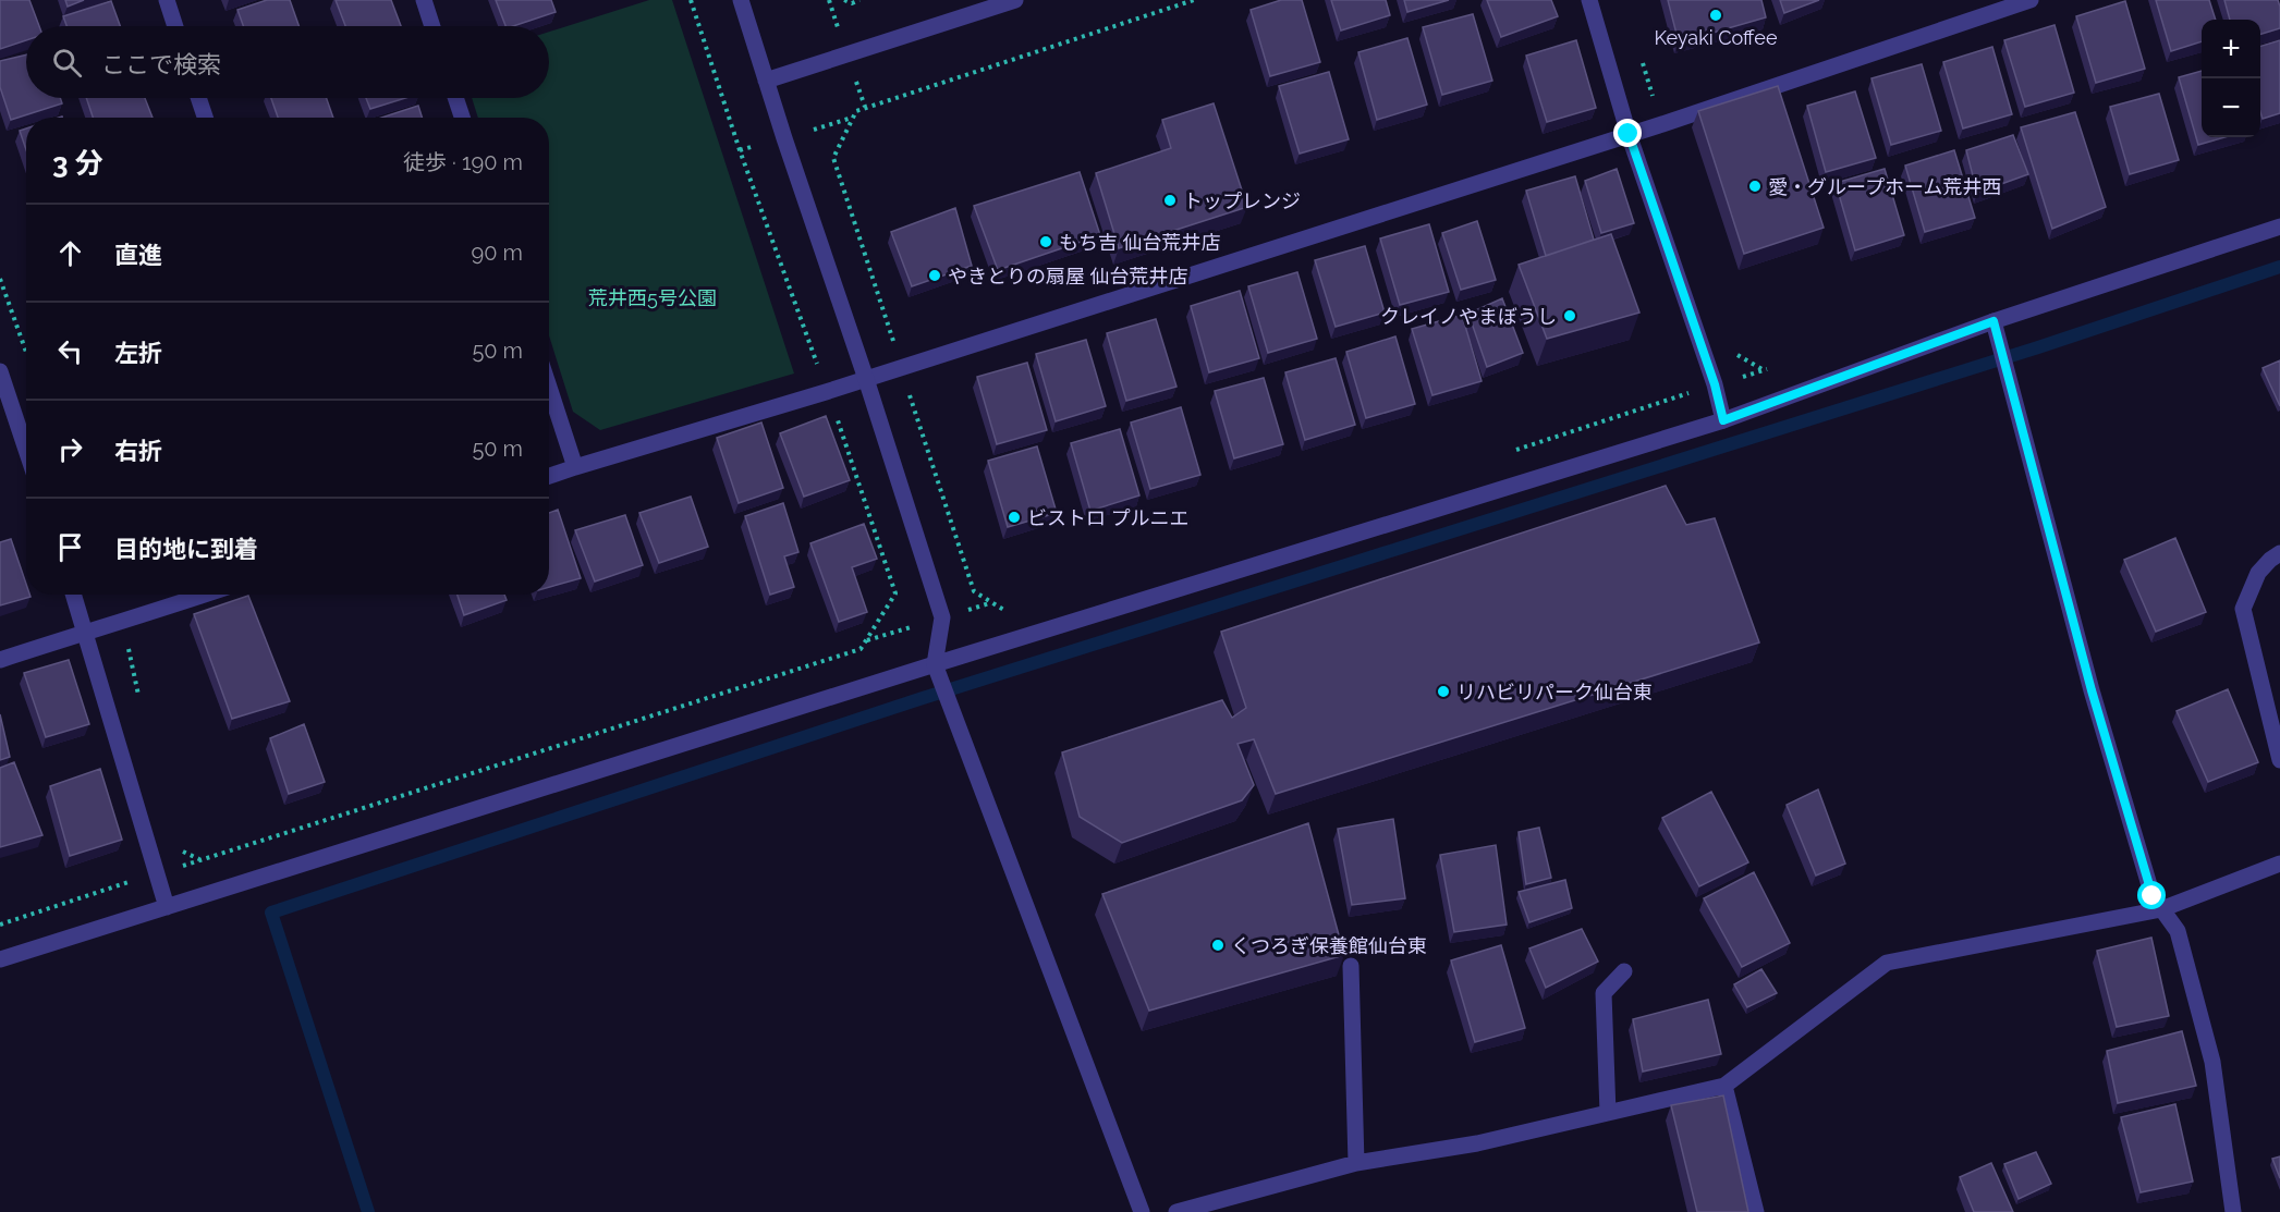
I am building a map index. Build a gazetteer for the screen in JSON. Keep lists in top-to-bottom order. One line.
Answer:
{"parks":["荒井西5号公園"],"places":["Keyaki Coffee","愛・グループホーム荒井西","トップレンジ","もち吉 仙台荒井店","やきとりの扇屋 仙台荒井店","クレイノやまぼうし","ビストロ プルニエ","リハビリパーク仙台東","くつろぎ保養館仙台東"],"page":{"map_buttons":["+","−"],"search":"ここで検索","heading":["3 分","徒歩 · 190 m"],"list":[["直進","90 m"],["左折","50 m"],["右折","50 m"],"目的地に到着"]}}
